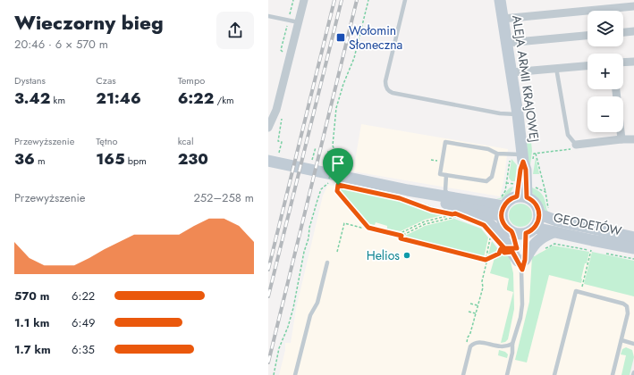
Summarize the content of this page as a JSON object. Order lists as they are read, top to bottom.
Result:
{
  "streets": {
    "main road": ["ALEJA ARMII KRAJOWEJ", "GEODETÓW"]
  },
  "crossings": [
    ["ALEJA ARMII KRAJOWEJ", "GEODETÓW"]
  ],
  "places": {
    "transit": ["Wołomin Słoneczna"],
    "other": ["Helios"]
  },
  "page": {
    "heading": ["Wieczorny bieg", "20:46 · 6 × 570 m"],
    "map_buttons": ["+", "−"],
    "stats": [
      ["Dystans", "3.42 km"],
      ["Czas", "21:46"],
      ["Tempo", "6:22 /km"],
      ["Przewyższenie", "36 m"],
      ["Tętno", "165 bpm"],
      ["kcal", "230"]
    ],
    "chart": ["Przewyższenie", "252–258 m"],
    "list": [
      {
        "name": "570 m",
        "note": "6:22"
      },
      {
        "name": "1.1 km",
        "note": "6:49"
      },
      {
        "name": "1.7 km",
        "note": "6:35"
      }
    ]
  }
}
